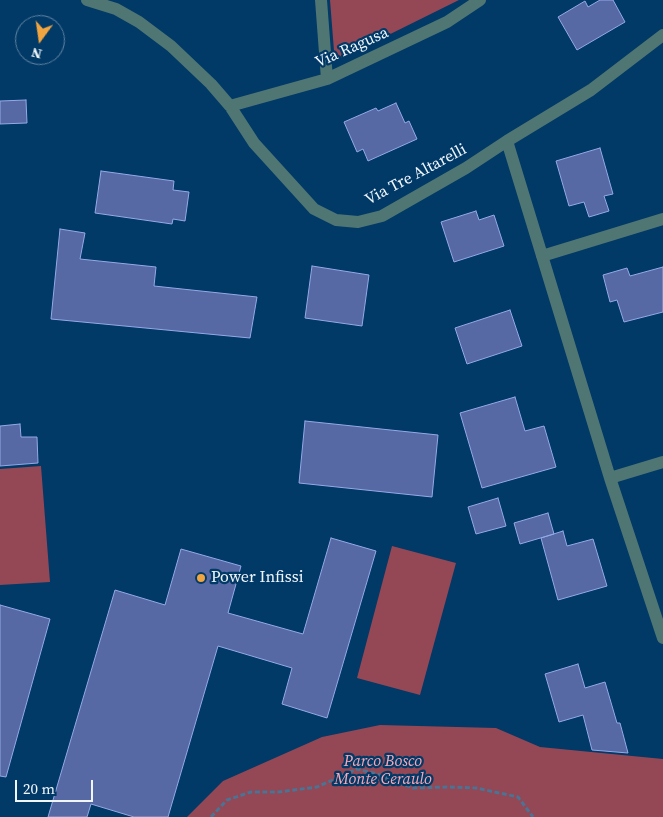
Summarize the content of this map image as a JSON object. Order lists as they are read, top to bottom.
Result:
{
  "streets": {
    "street": ["Via Ragusa", "Via Tre Altarelli"]
  },
  "crossings": [
    ["Via Ragusa", "Via Tre Altarelli"]
  ],
  "parks": ["Parco Bosco Monte Ceraulo"],
  "places": ["Power Infissi"],
  "scale_bar": "20 m",
  "north": "bottom"
}
